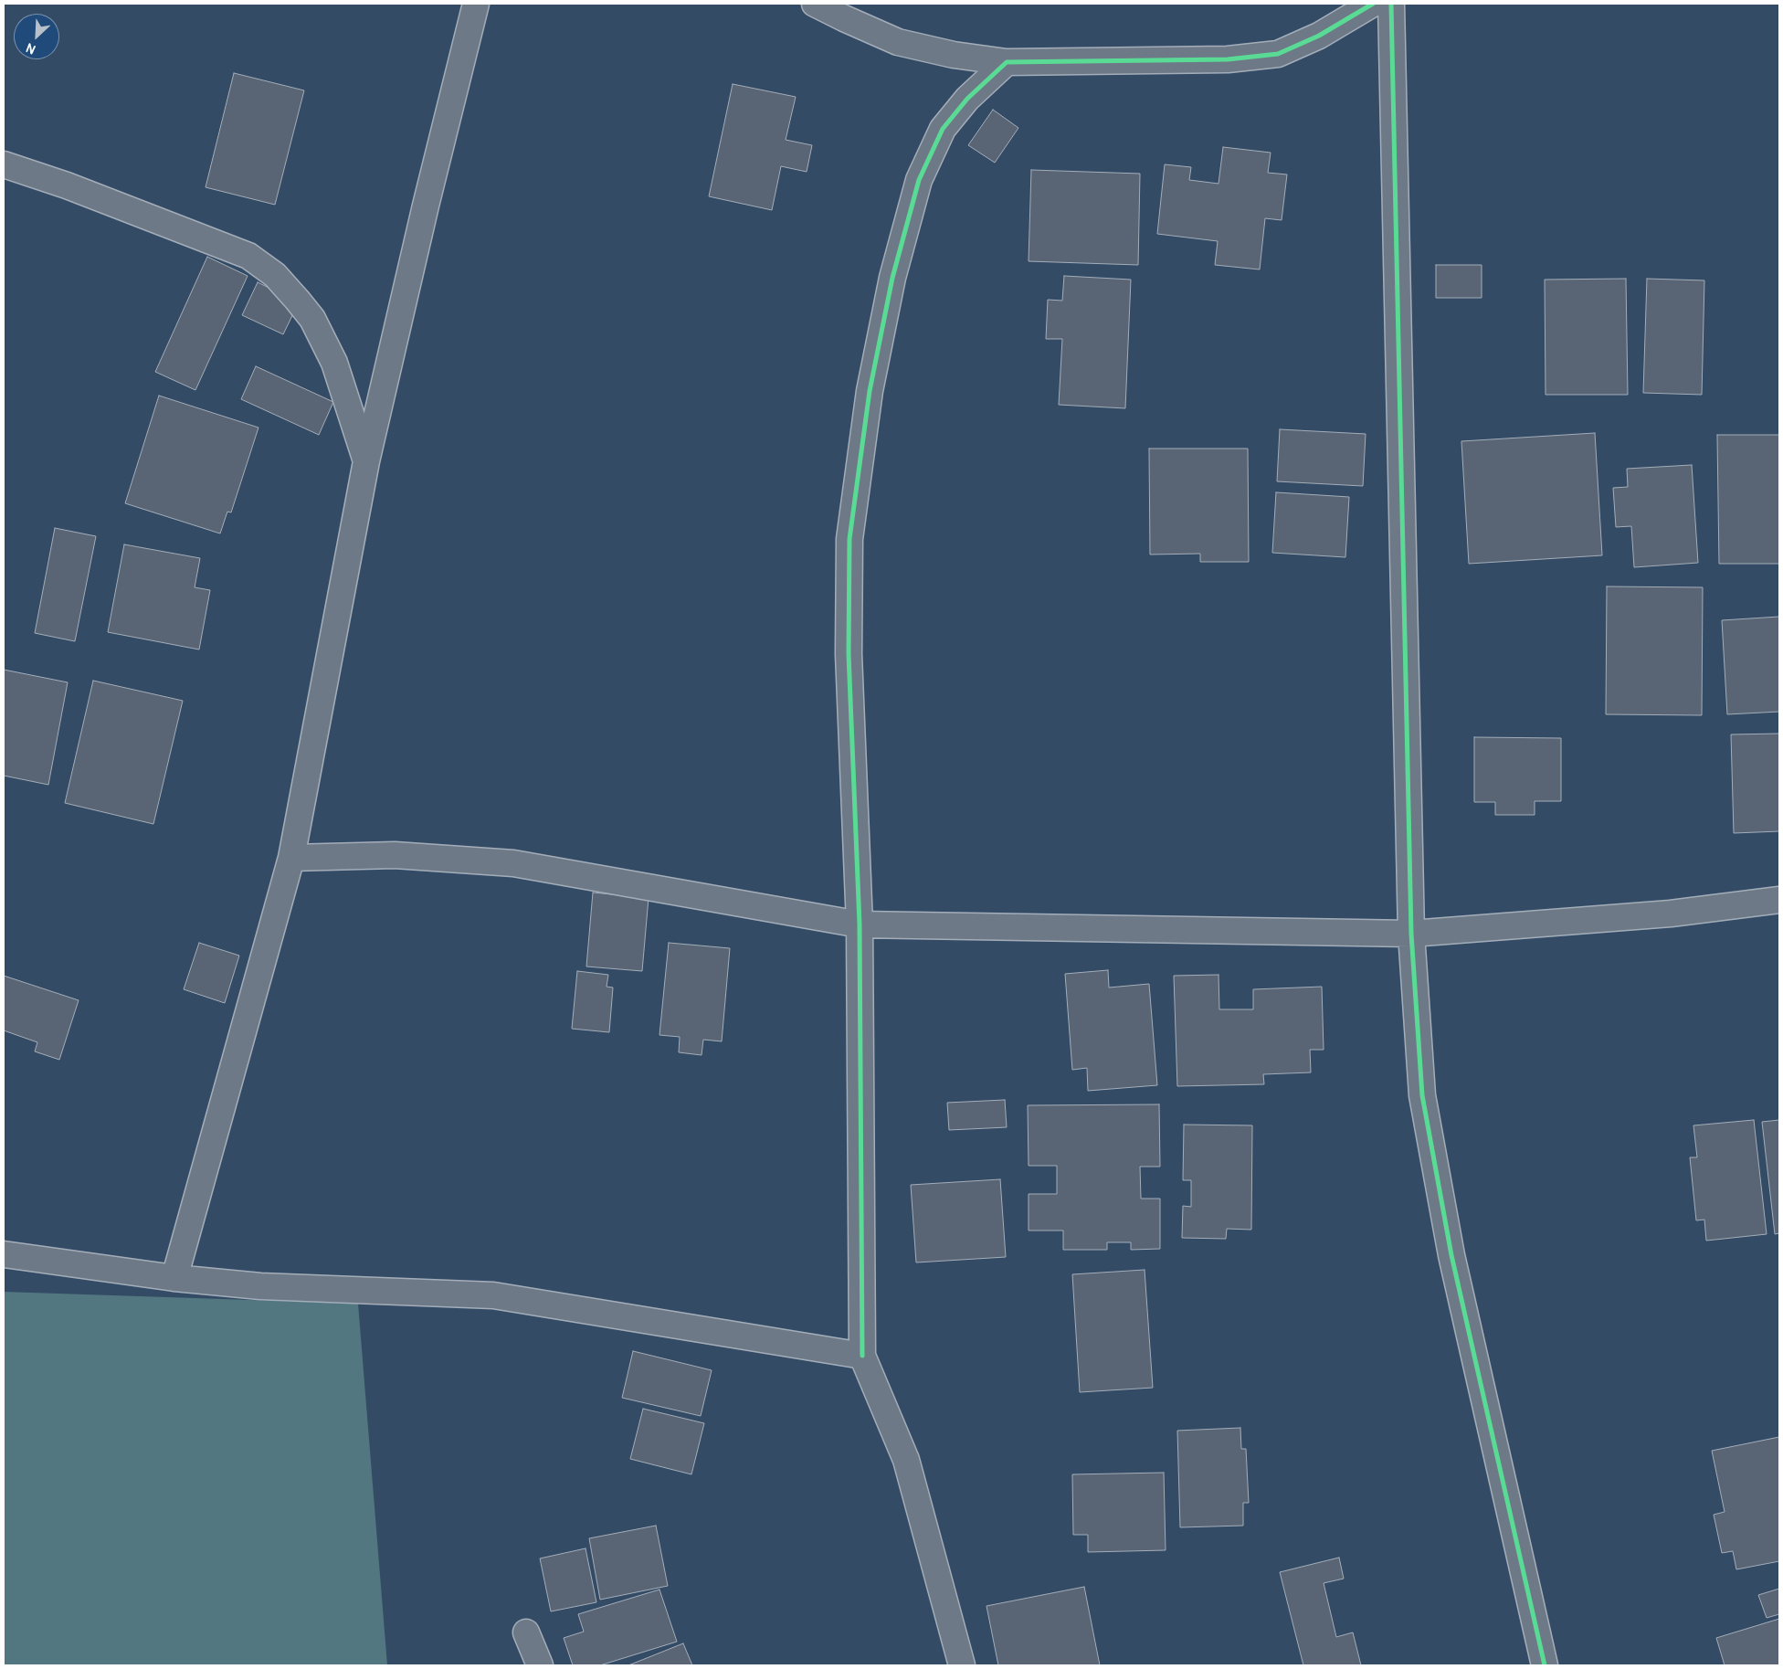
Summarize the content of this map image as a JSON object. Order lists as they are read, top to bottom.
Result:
{
  "north": "bottom left"
}
